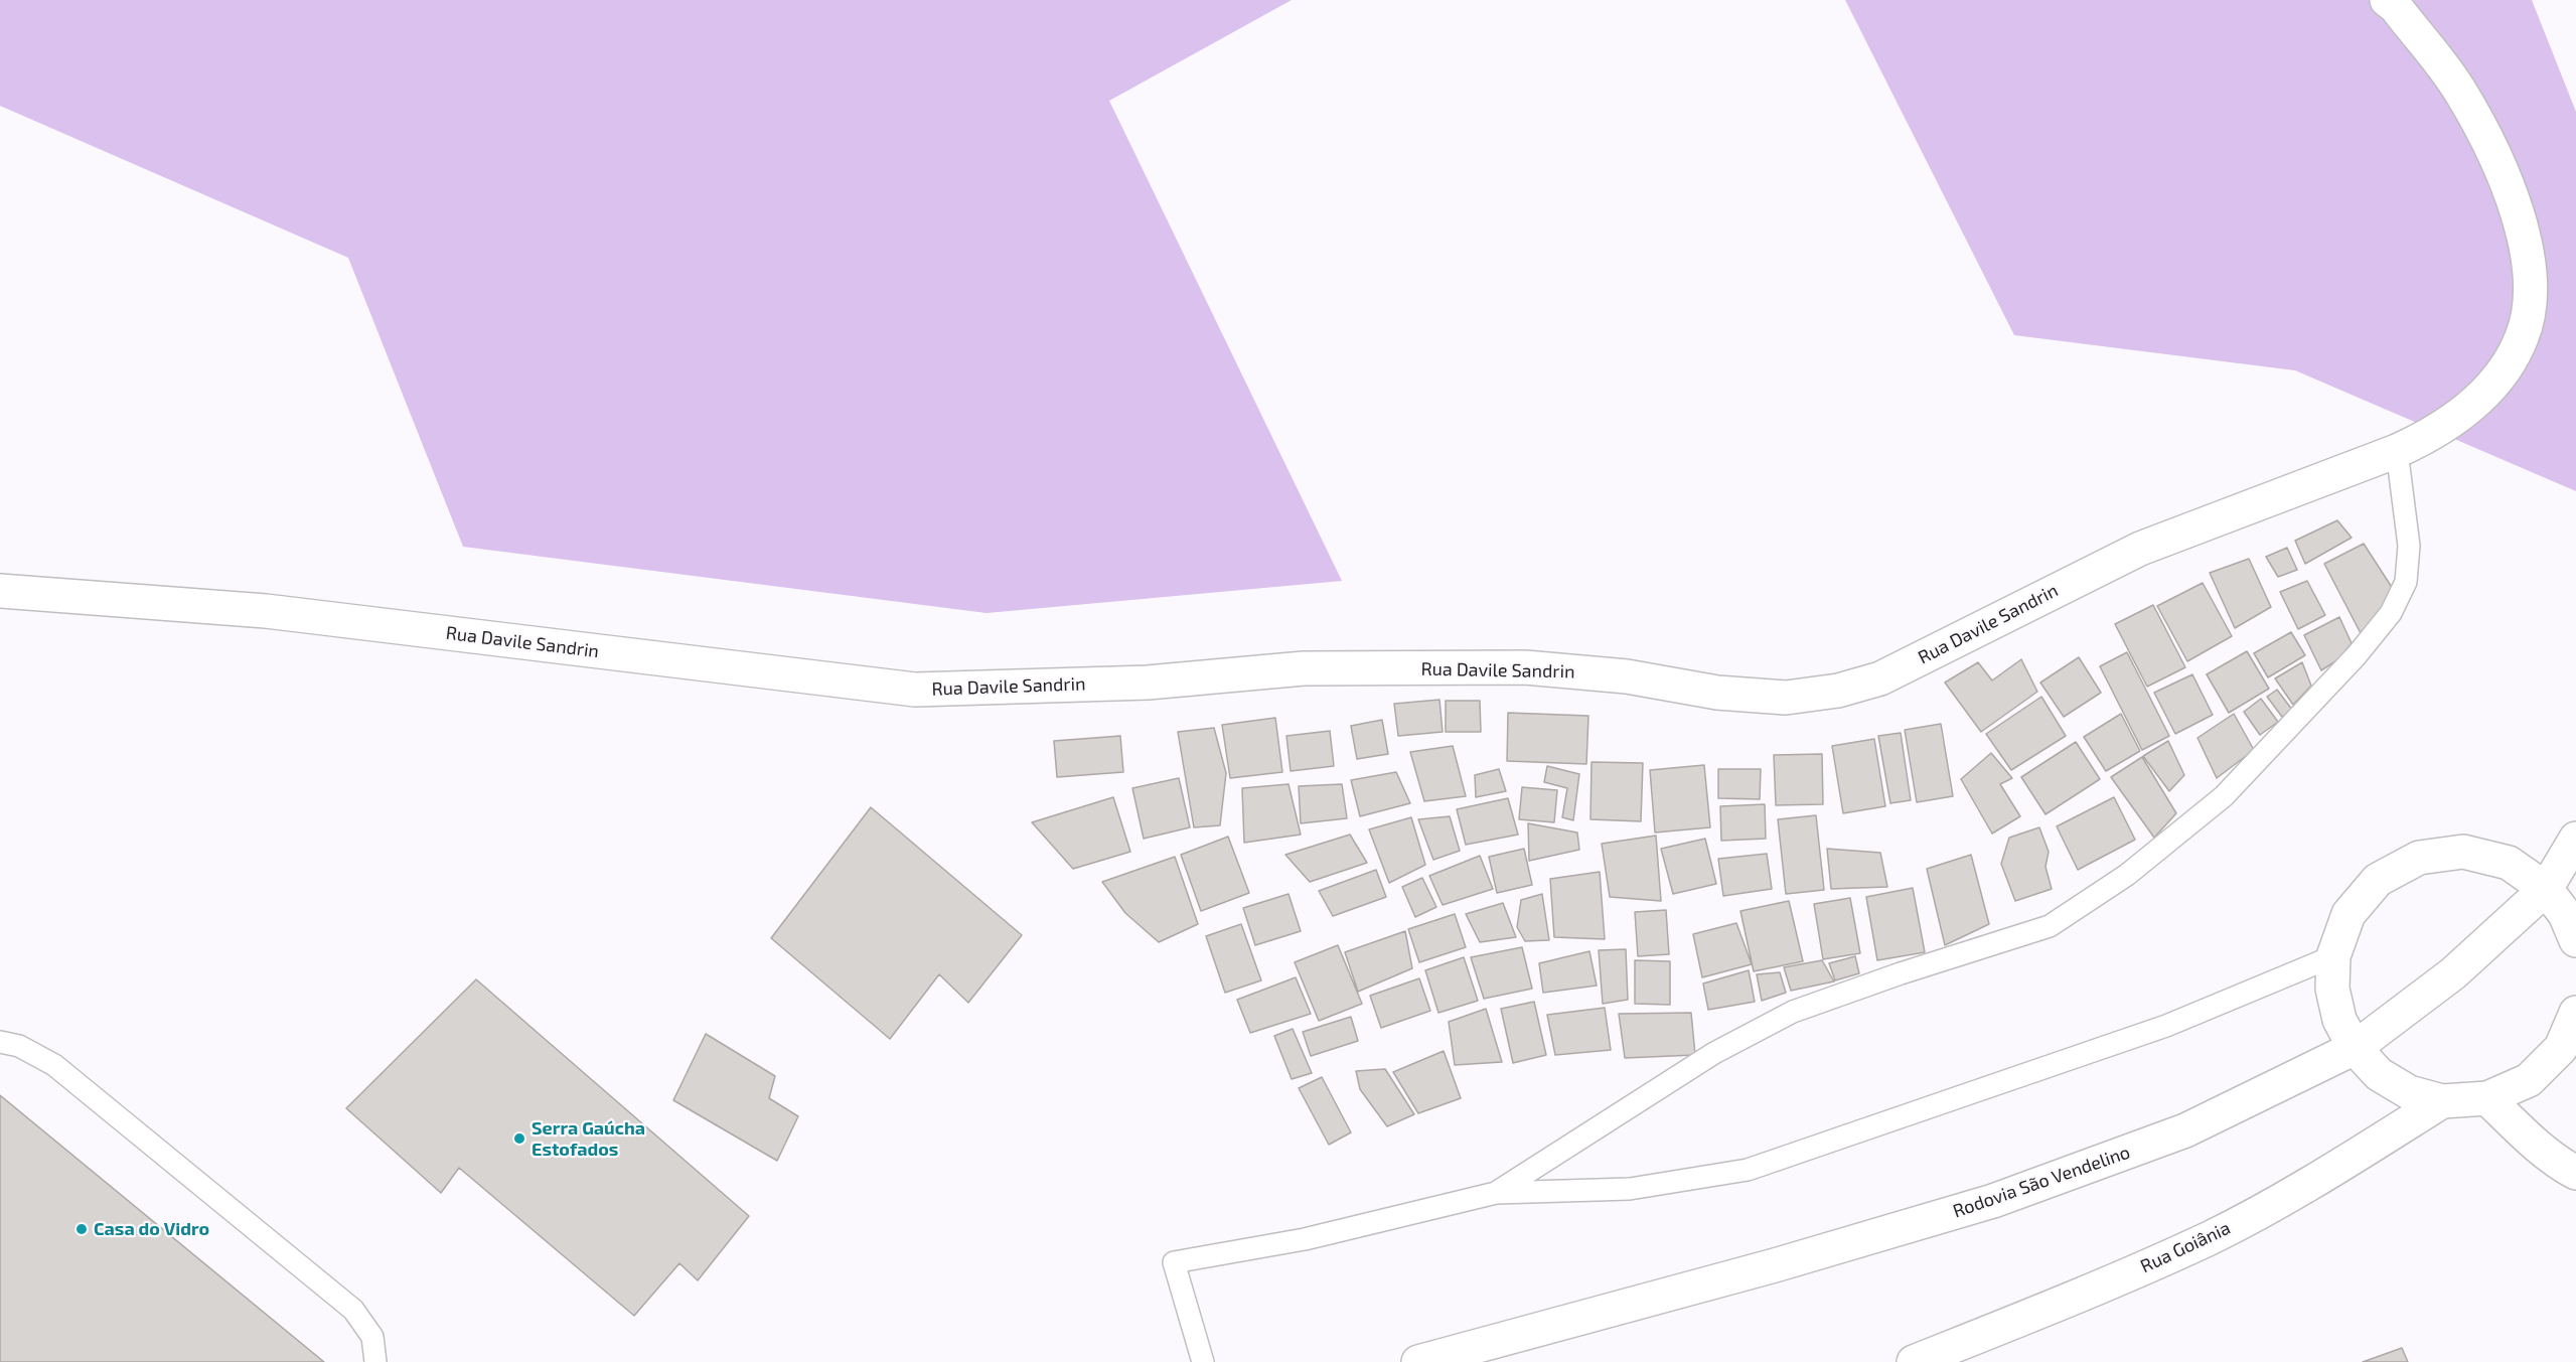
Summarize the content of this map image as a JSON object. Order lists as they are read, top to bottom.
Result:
{
  "streets": {
    "main road": ["Rua Davile Sandrin", "Rodovia São Vendelino", "Rua Goiânia"]
  },
  "places": ["Serra Gaúcha Estofados", "Casa do Vidro"]
}
